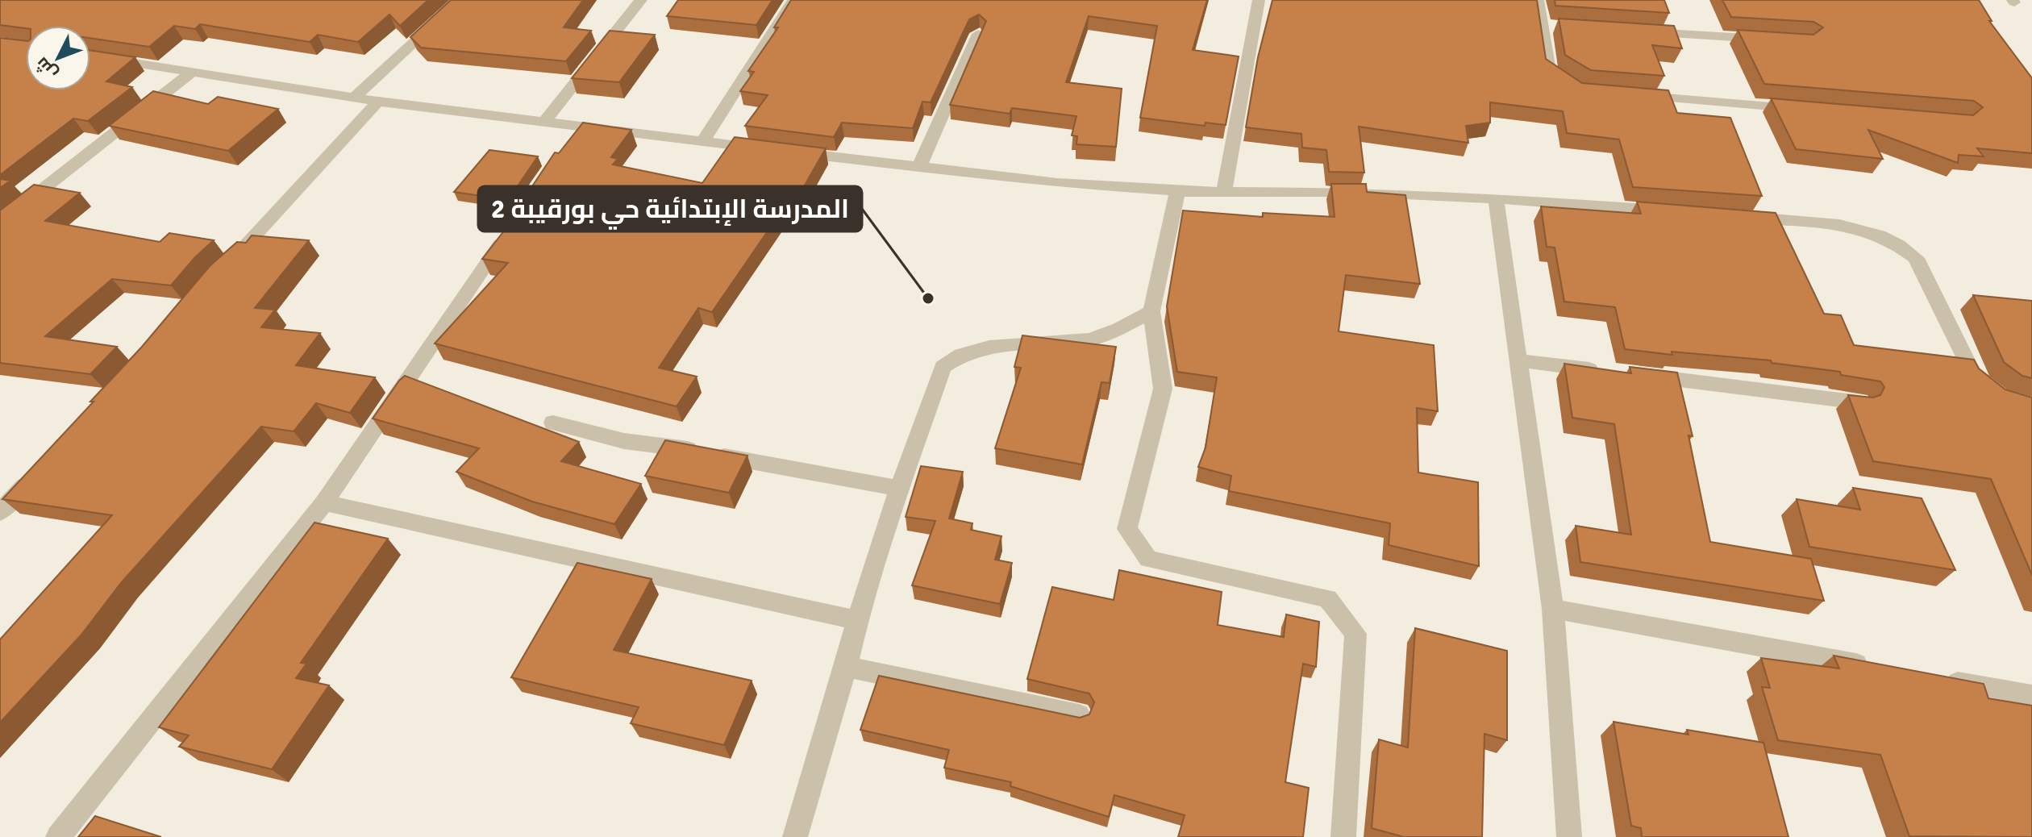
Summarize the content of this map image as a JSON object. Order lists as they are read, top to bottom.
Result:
{
  "places": ["المدرسة الإبتدائية حي بورقيبة 2"],
  "north": "bottom left"
}
